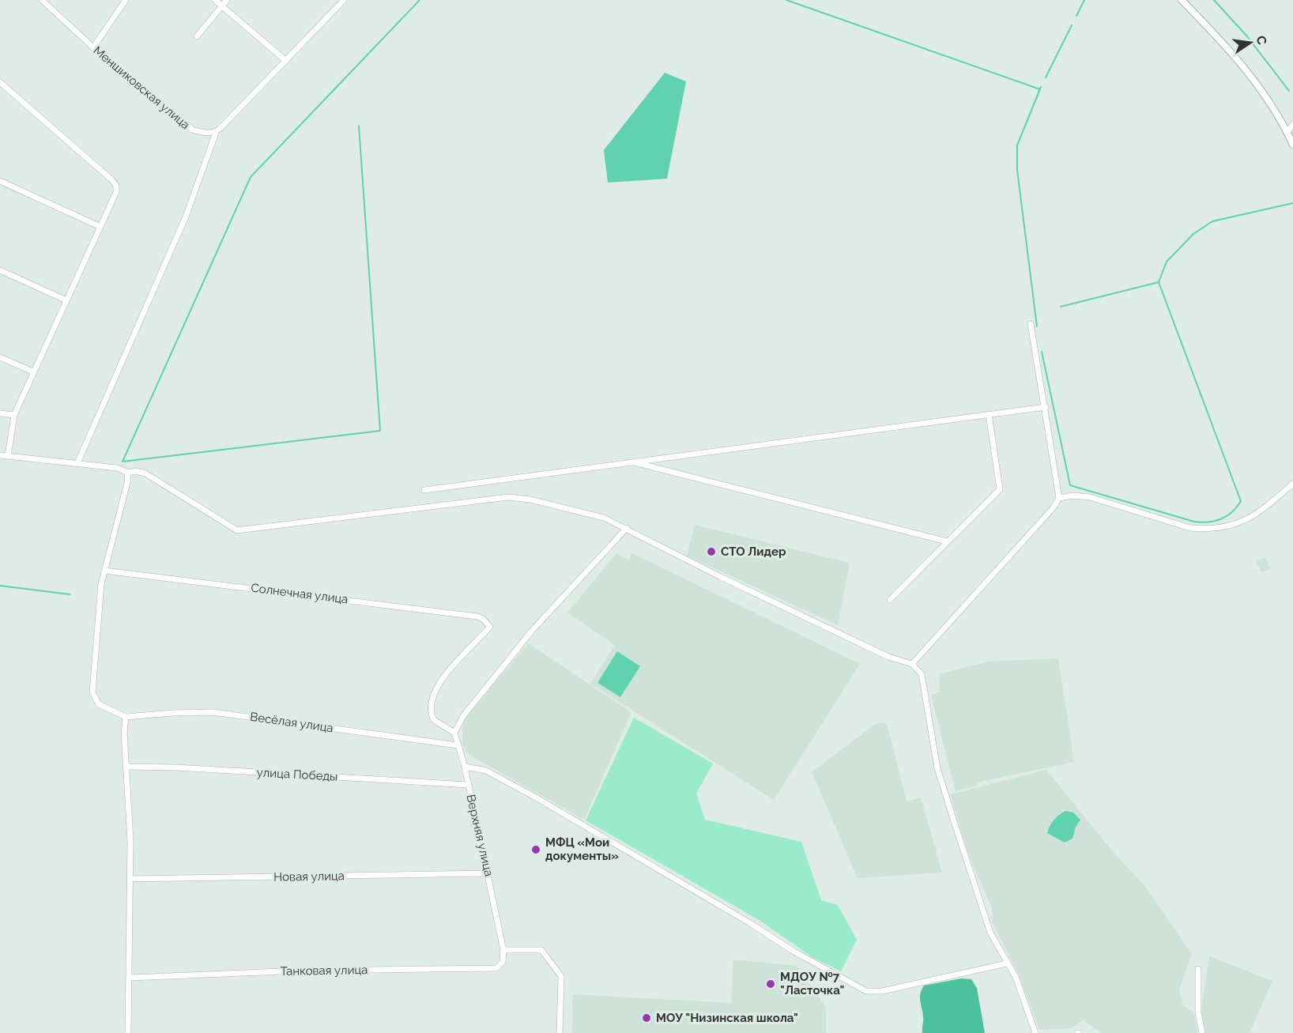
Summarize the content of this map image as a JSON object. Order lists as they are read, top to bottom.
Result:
{
  "streets": {
    "street": [
      "Меншиковская улица",
      "Солнечная улица",
      "Весёлая улица",
      "улица Победы",
      "Верхняя улица",
      "Новая улица",
      "Танковая улица"
    ]
  },
  "crossings": [
    ["Солнечная улица", "Верхняя улица"],
    ["Весёлая улица", "Верхняя улица"],
    ["улица Победы", "Верхняя улица"],
    ["Верхняя улица", "Новая улица"],
    ["Верхняя улица", "Танковая улица"]
  ],
  "places": [
    "СТО Лидер",
    "МФЦ «Мои документы»",
    "МДОУ №7 \"Ласточка\"",
    "МОУ \"Низинская школа\""
  ],
  "north": "right"
}
